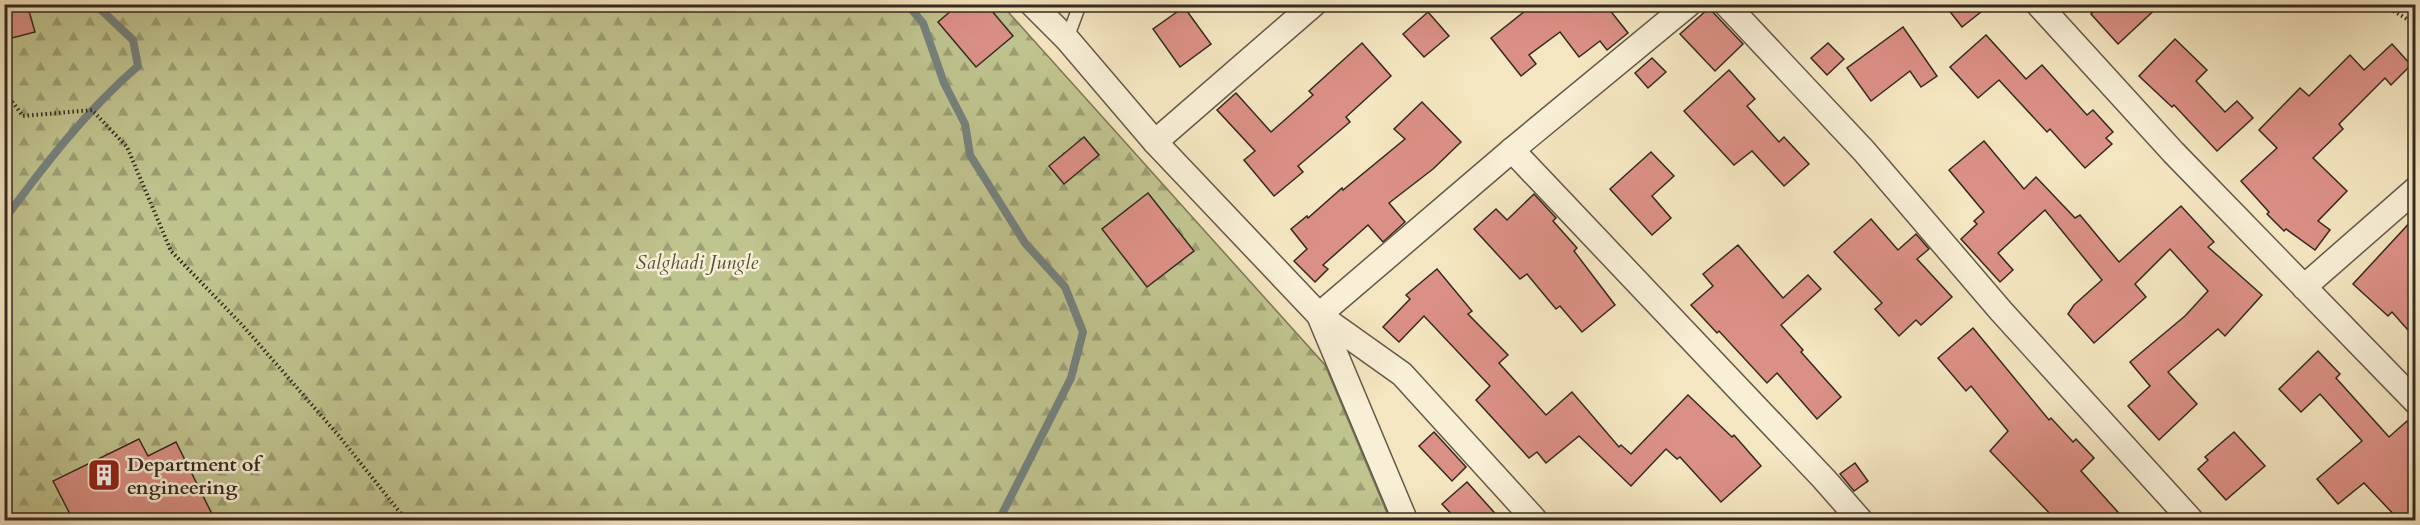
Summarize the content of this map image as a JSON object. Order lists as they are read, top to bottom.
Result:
{
  "parks": ["Salghadi Jungle"],
  "places": {
    "building": ["Department of engineering"]
  }
}
